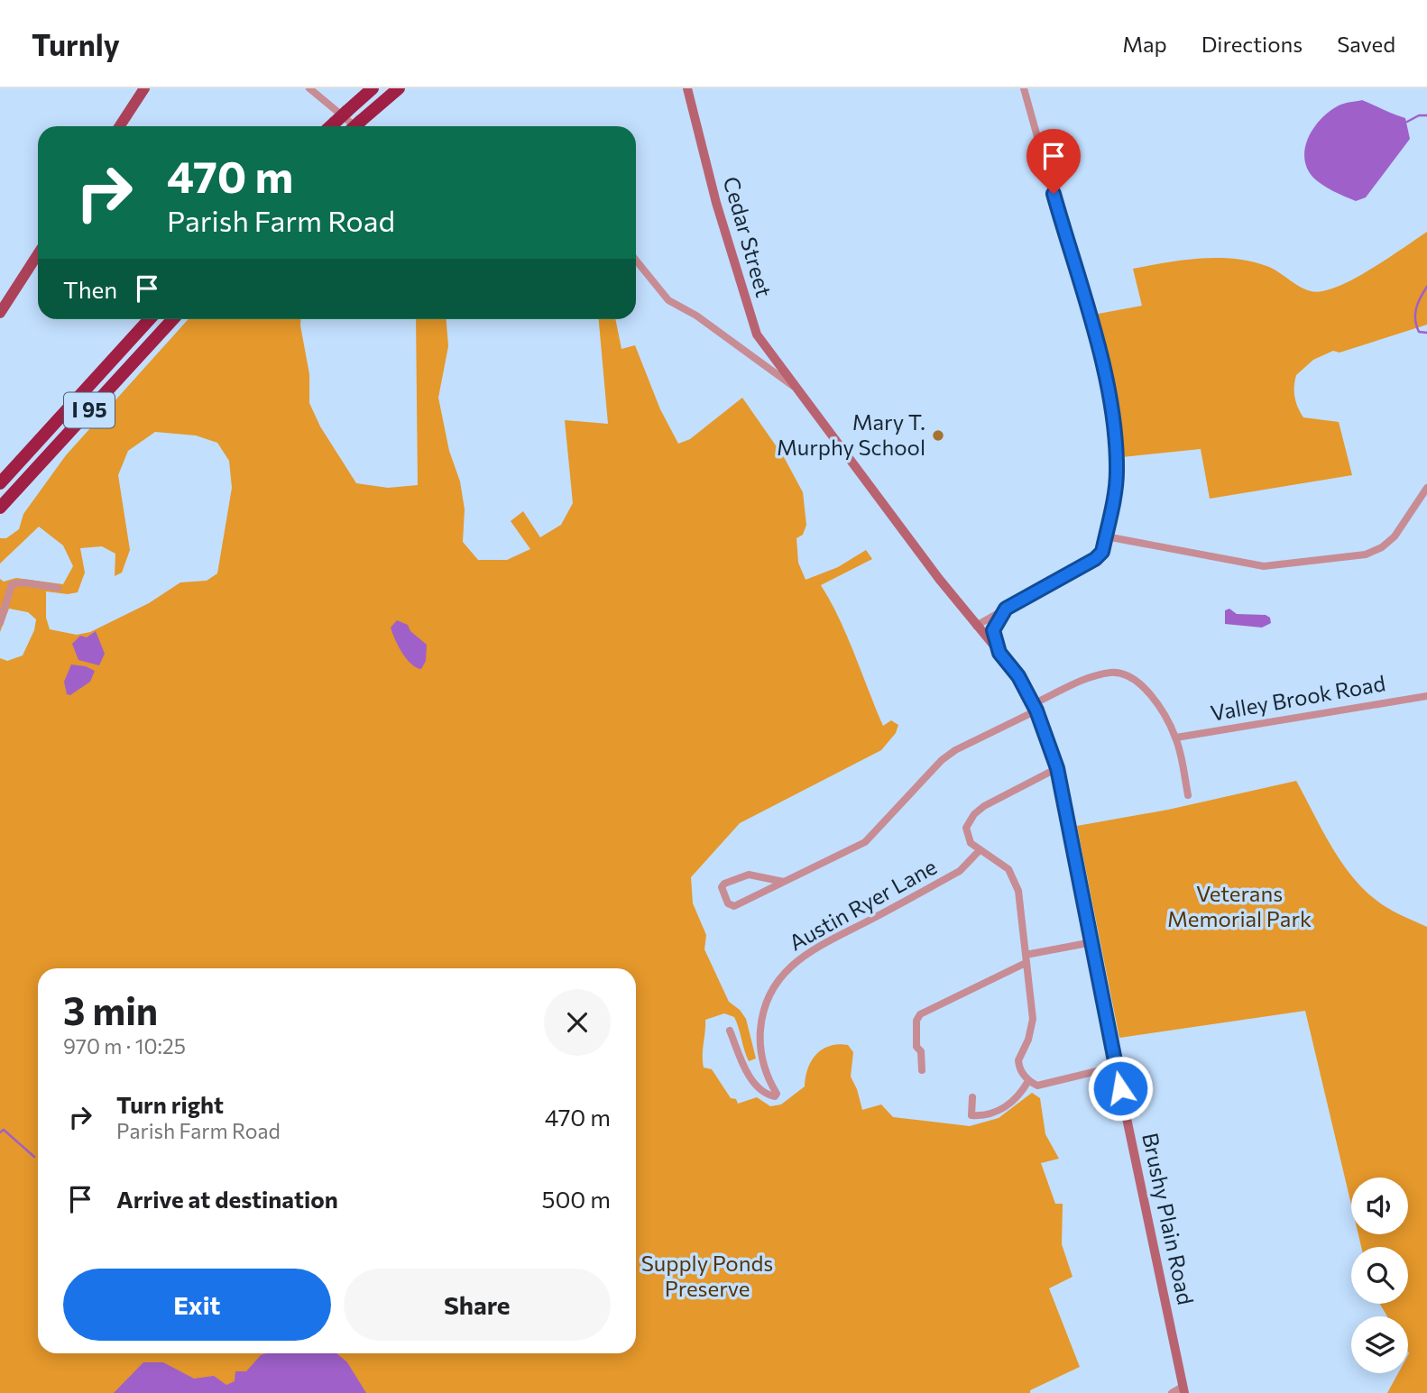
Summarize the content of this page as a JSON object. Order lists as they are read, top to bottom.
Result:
{
  "streets": {
    "highway": ["I 95"],
    "main road": ["Cedar Street", "Brushy Plain Road"],
    "street": ["Valley Brook Road", "Austin Ryer Lane"]
  },
  "crossings": [
    ["Cedar Street", "Brushy Plain Road"]
  ],
  "parks": ["Veterans Memorial Park", "Supply Ponds Preserve"],
  "places": ["Mary T. Murphy School"],
  "page": {
    "header": "Turnly",
    "nav": ["Map", "Directions", "Saved"],
    "turn": ["470 m", "Parish Farm Road"],
    "then": "Then",
    "heading": ["3 min", "970 m · 10:25"],
    "list": [
      {
        "name": "Turn right",
        "note": "Parish Farm Road",
        "value": "470 m"
      },
      {
        "name": "Arrive at destination",
        "value": "500 m"
      }
    ],
    "buttons": ["Exit", "Share"]
  }
}
